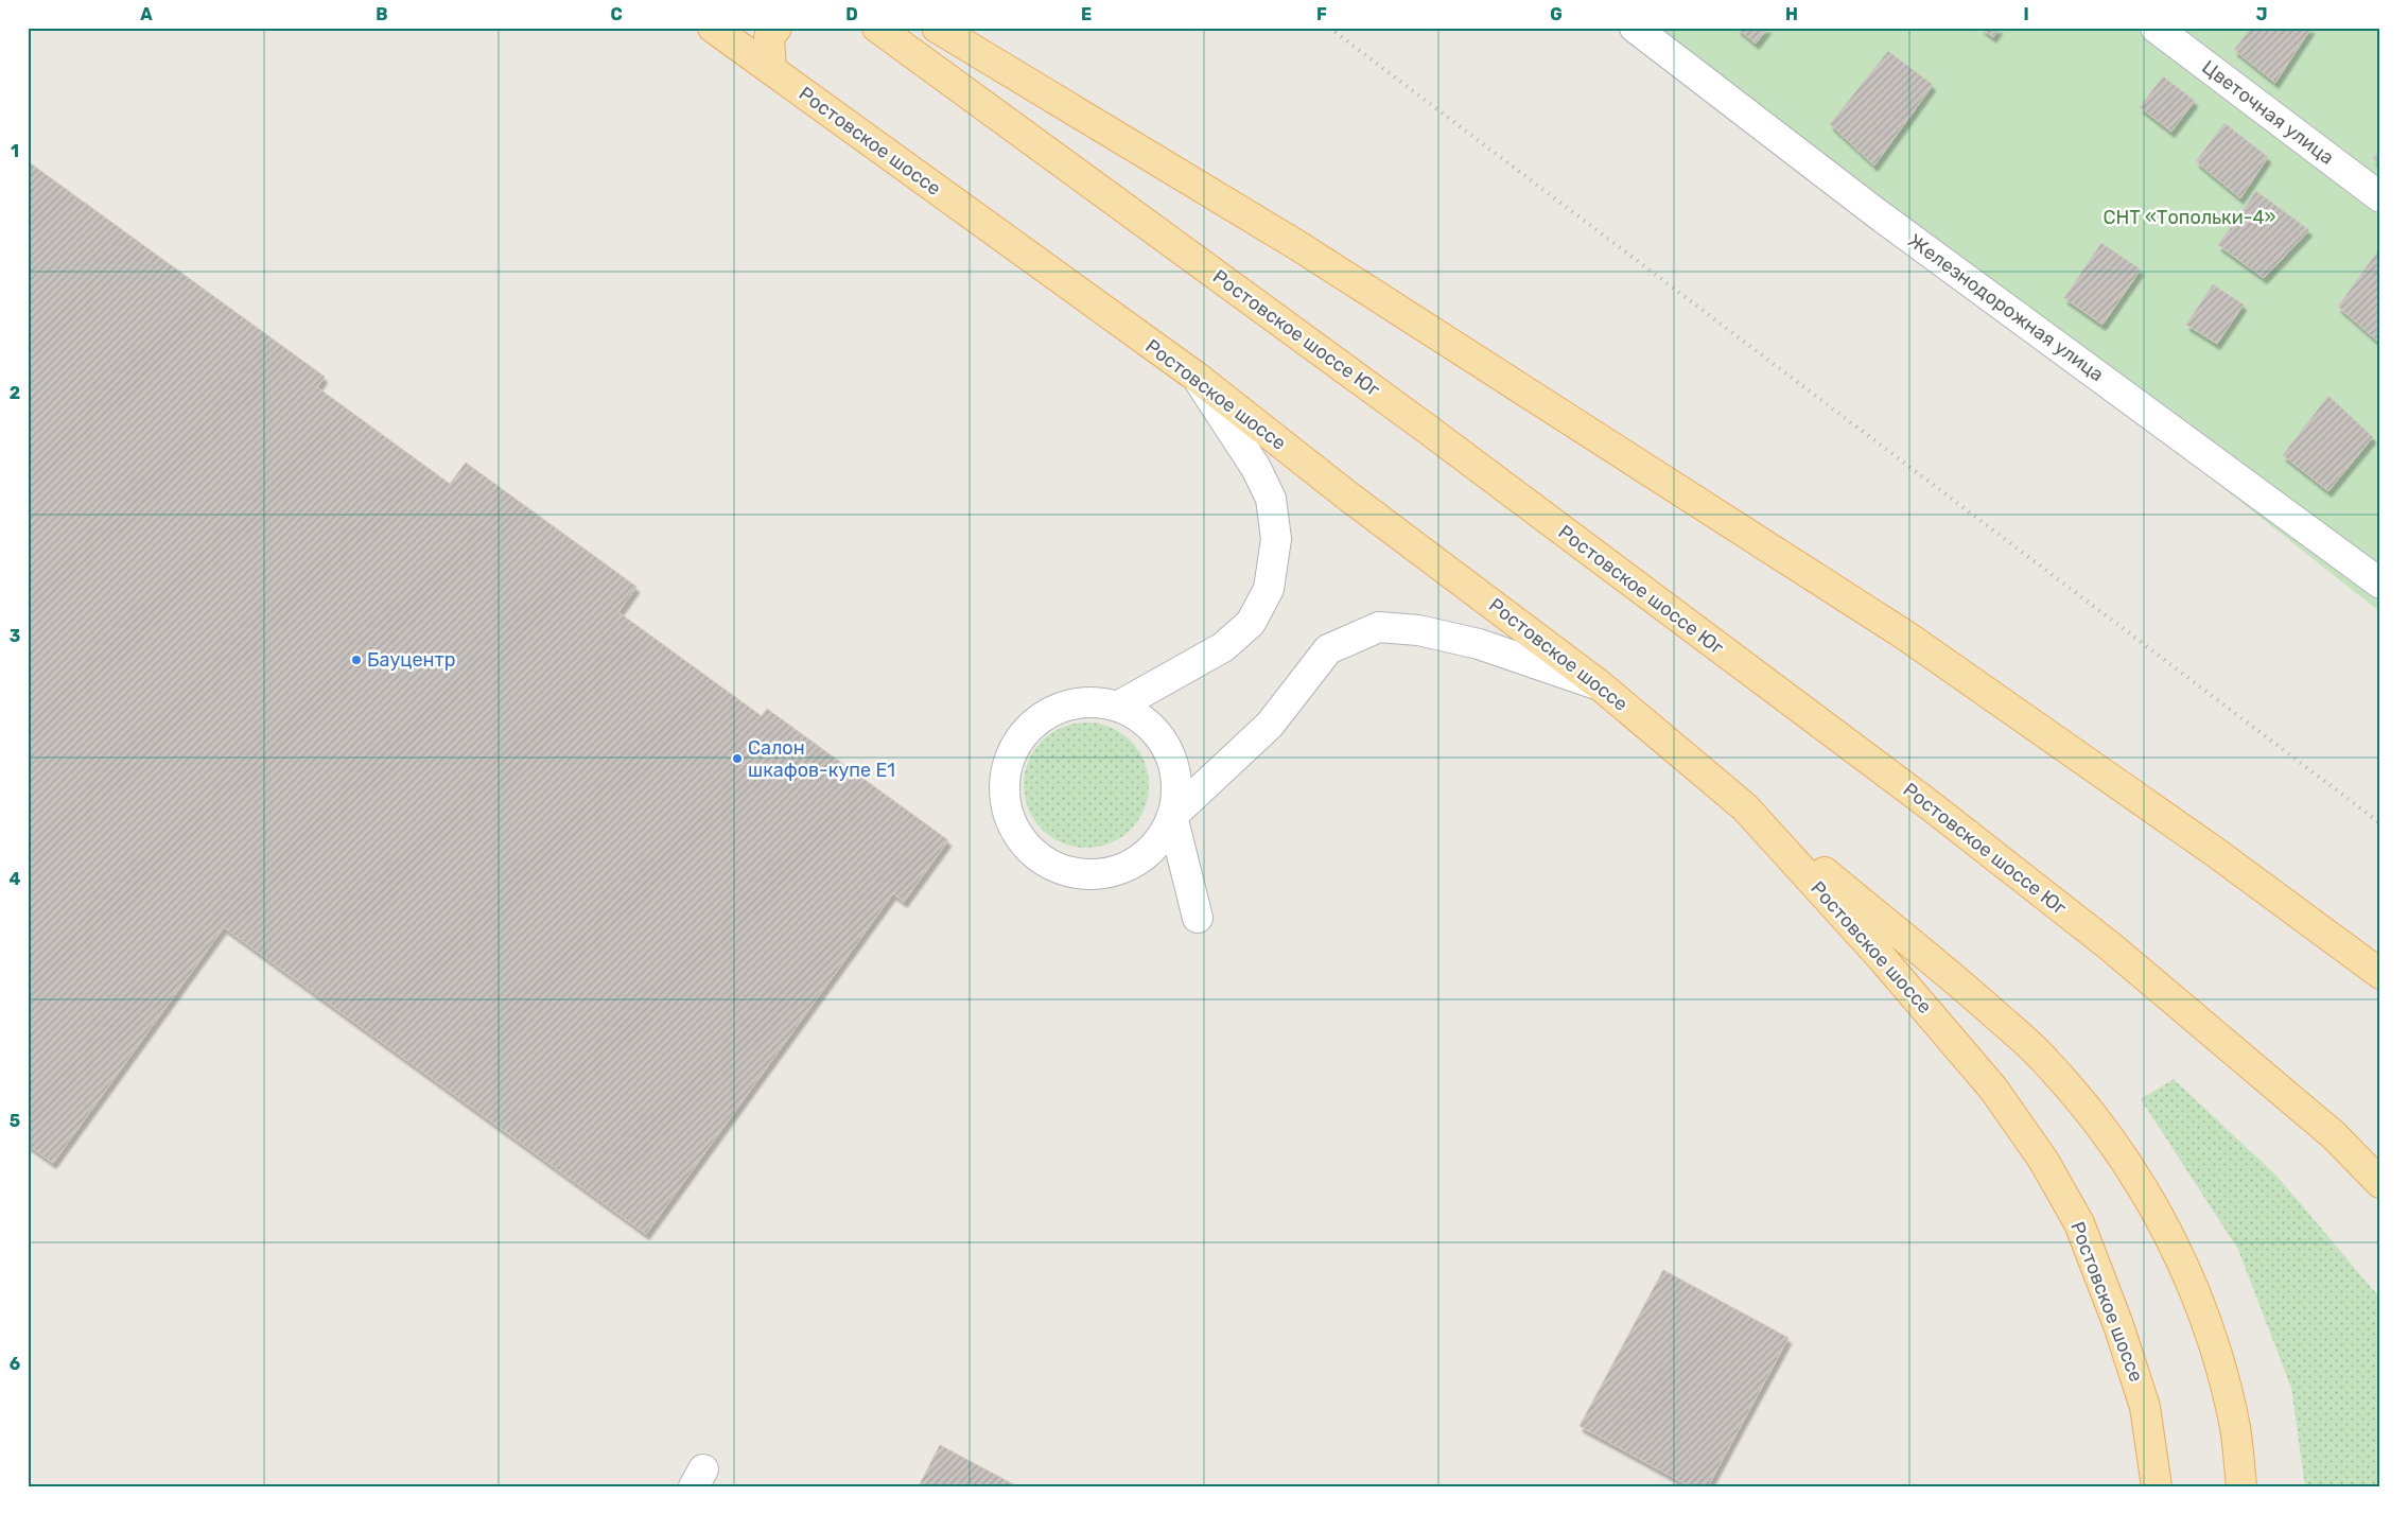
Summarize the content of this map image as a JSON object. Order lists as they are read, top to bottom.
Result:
{
  "streets": {
    "main road": ["Ростовское шоссе", "Ростовское шоссе Юг"],
    "street": ["Цветочная улица", "Железнодорожная улица"]
  },
  "parks": ["СНТ «Топольки-4»"],
  "places": ["Бауцентр", "Салон шкафов-купе Е1"],
  "grid": {
    "columns": [
      "A",
      "B",
      "C",
      "D",
      "E",
      "F",
      "G",
      "H",
      "I",
      "J"
    ],
    "rows": [
      "1",
      "2",
      "3",
      "4",
      "5",
      "6"
    ]
  }
}
